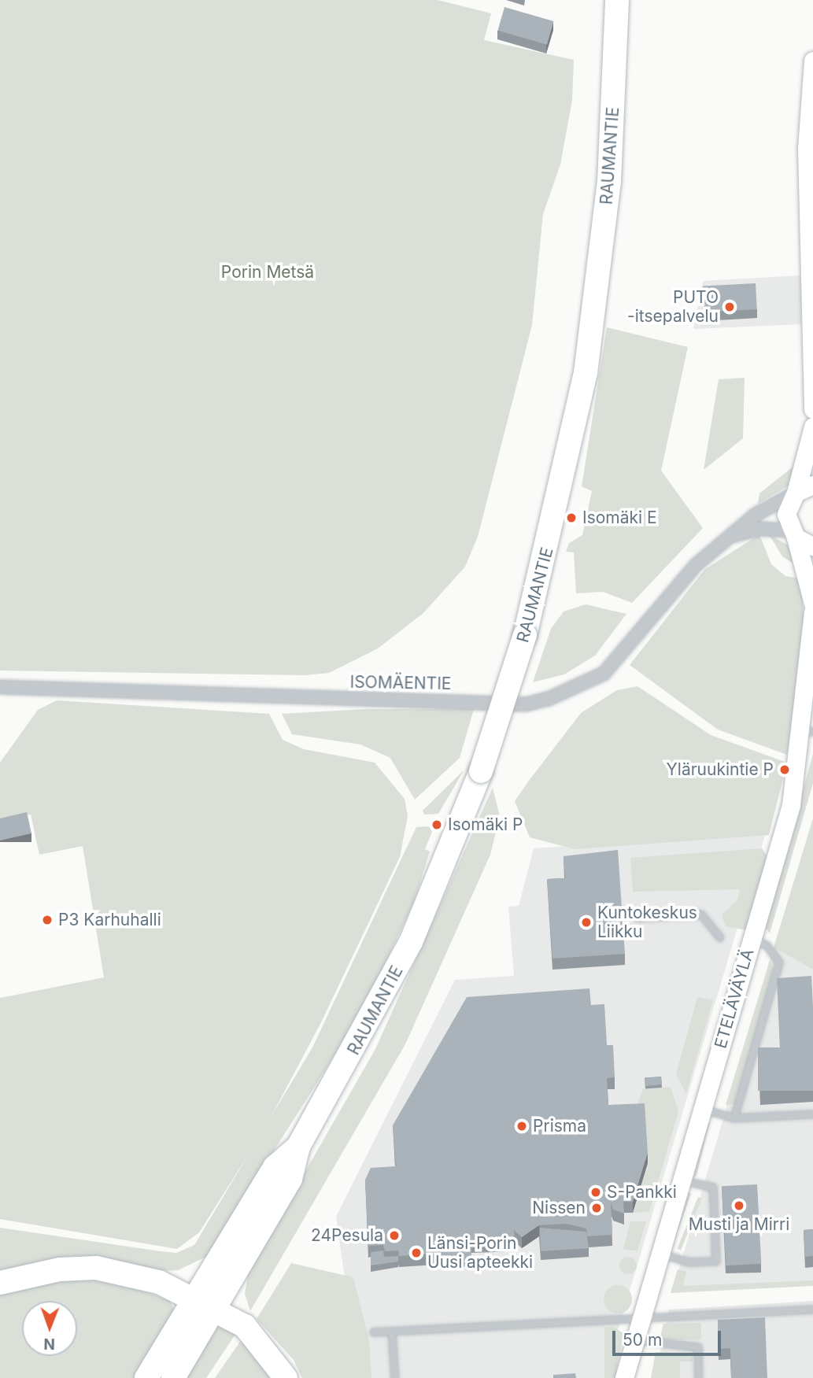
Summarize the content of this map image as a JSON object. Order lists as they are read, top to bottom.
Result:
{
  "streets": {
    "highway": ["RAUMANTIE"],
    "main road": ["ETELÄVÄYLÄ"],
    "street": ["ISOMÄENTIE"]
  },
  "parks": ["Porin Metsä"],
  "places": [
    "PUTO -itsepalvelu",
    "Isomäki E",
    "Yläruukintie P",
    "Isomäki P",
    "P3 Karhuhalli",
    "Kuntokeskus Liikku",
    "Prisma",
    "S-Pankki",
    "Musti ja Mirri",
    "Nissen",
    "24Pesula",
    "Länsi-Porin Uusi apteekki"
  ],
  "scale_bar": "50 m",
  "north": "bottom"
}
